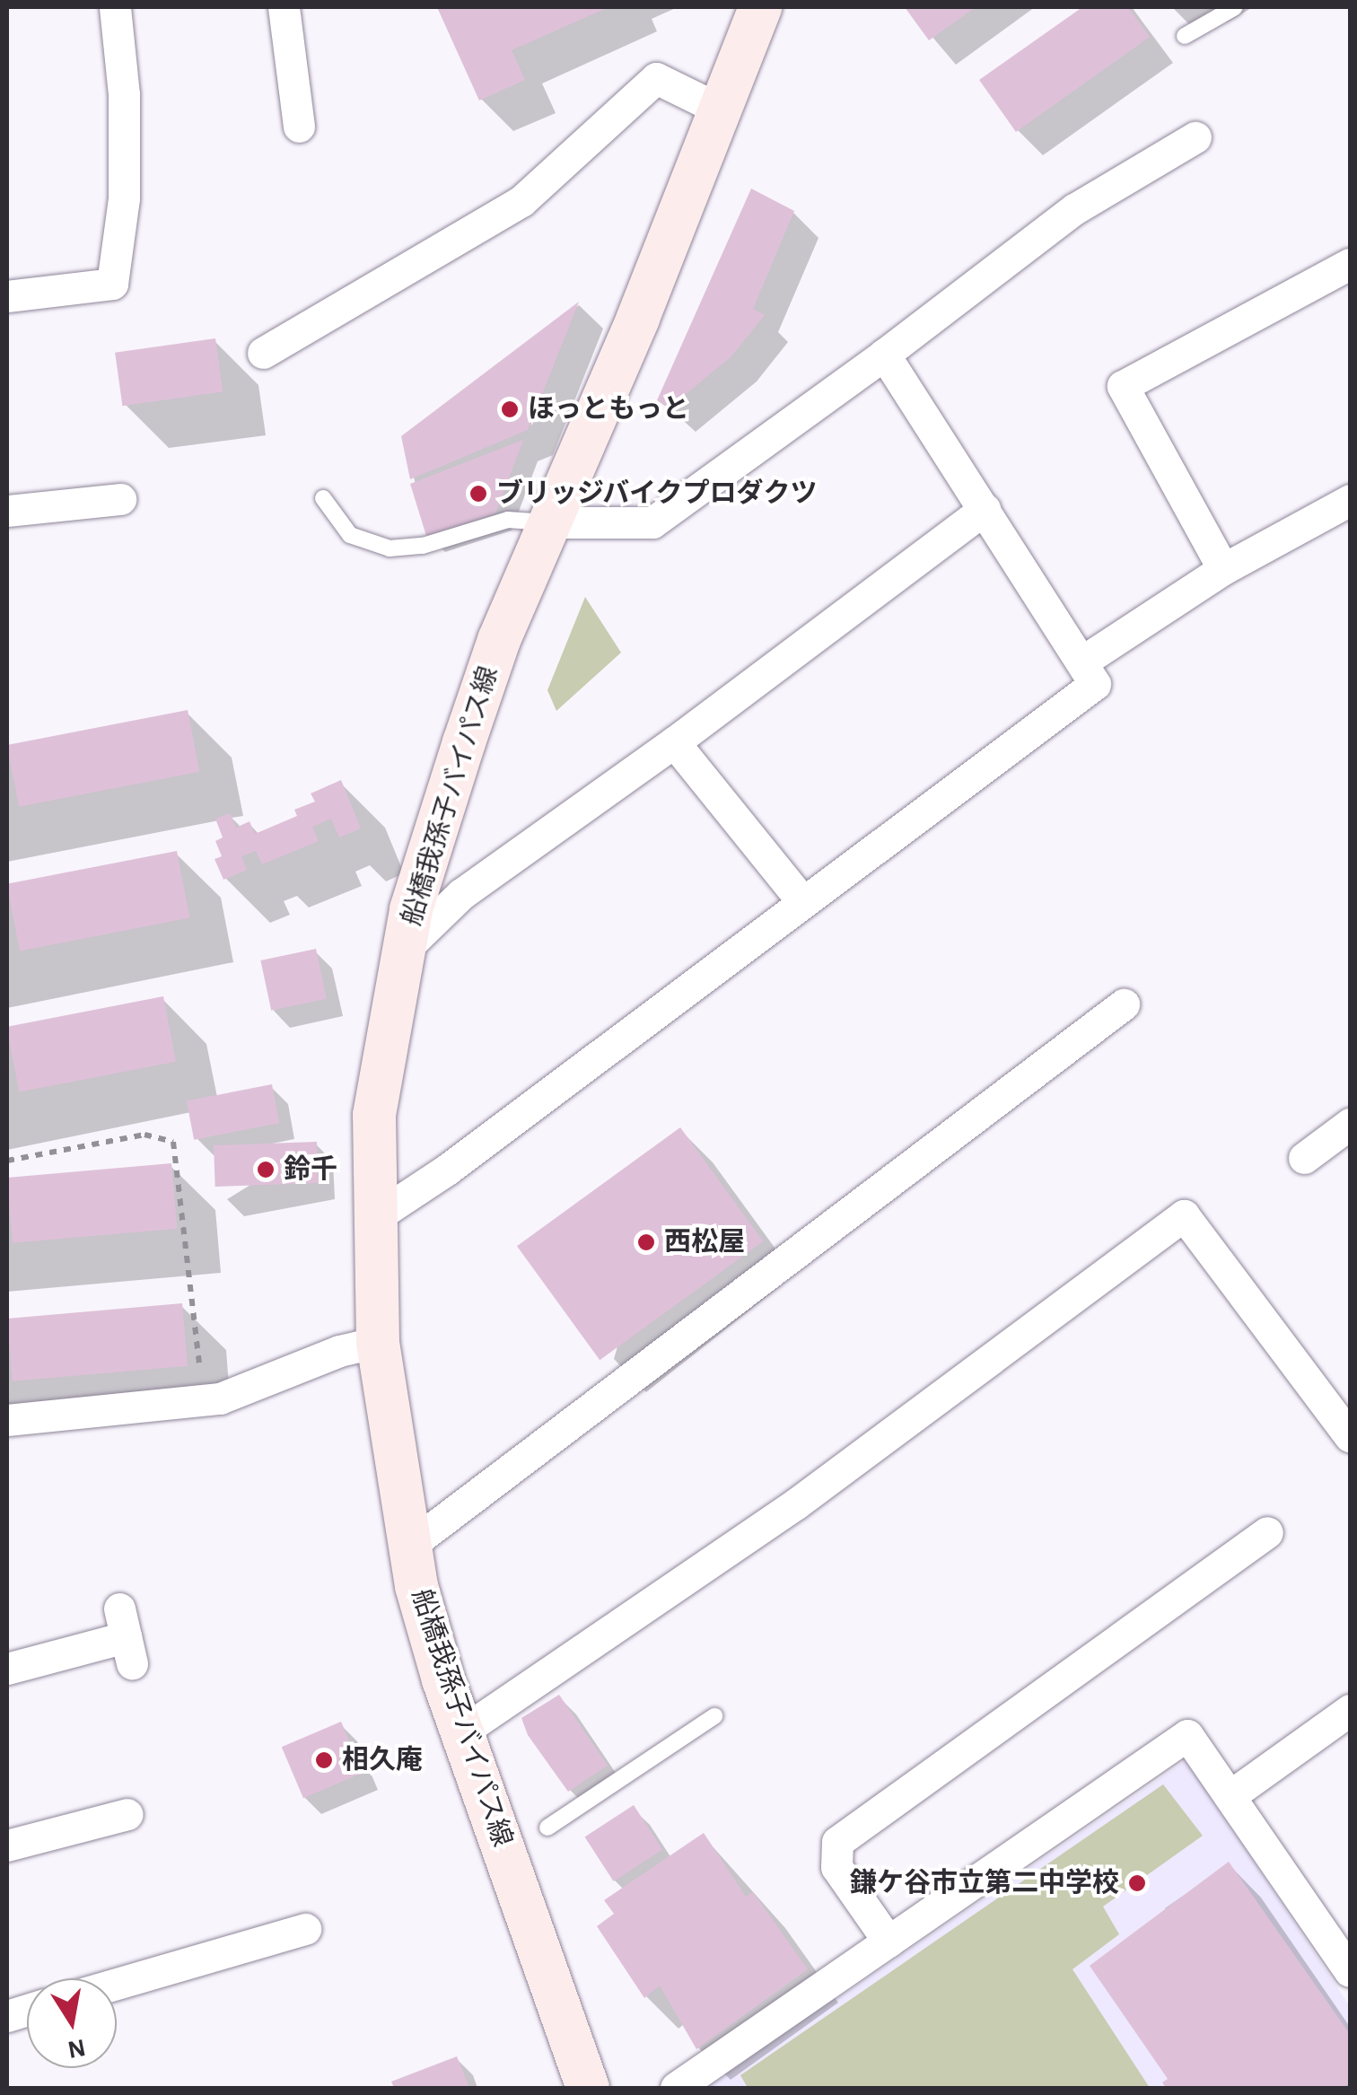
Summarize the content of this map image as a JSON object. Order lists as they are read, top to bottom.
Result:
{
  "streets": {
    "street": ["船橋我孫子バイパス線"]
  },
  "places": [
    "ほっともっと",
    "ブリッジバイクプロダクツ",
    "鈴千",
    "西松屋",
    "相久庵",
    "鎌ケ谷市立第二中学校"
  ],
  "north": "bottom"
}
